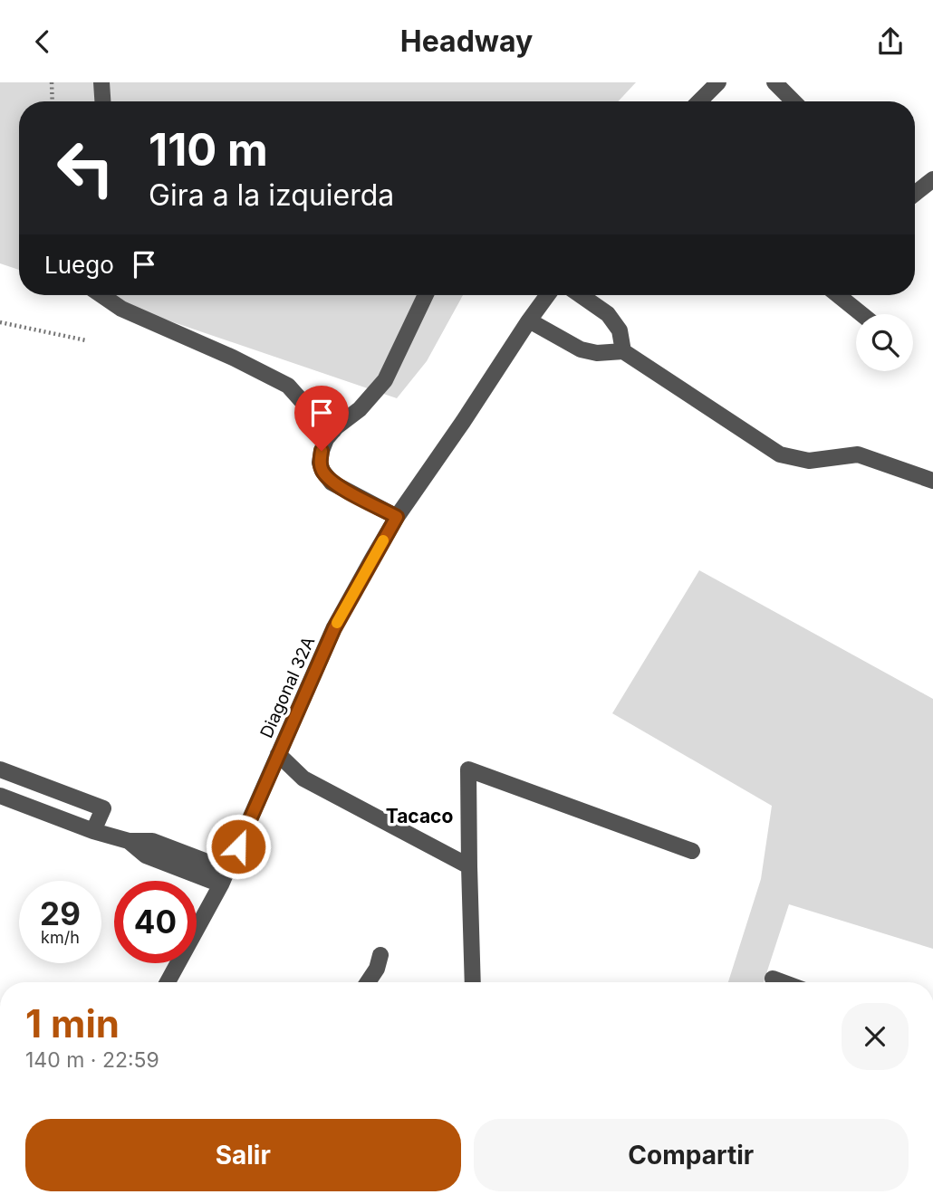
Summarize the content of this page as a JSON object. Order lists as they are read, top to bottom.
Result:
{
  "streets": {
    "street": ["Diagonal 32A"]
  },
  "districts": ["Tacaco"],
  "page": {
    "header": "Headway",
    "turn": ["110 m", "Gira a la izquierda"],
    "then": "Luego",
    "speed": "29 km/h",
    "limit": "40",
    "heading": ["1 min", "140 m · 22:59"],
    "buttons": ["Salir", "Compartir"]
  }
}
